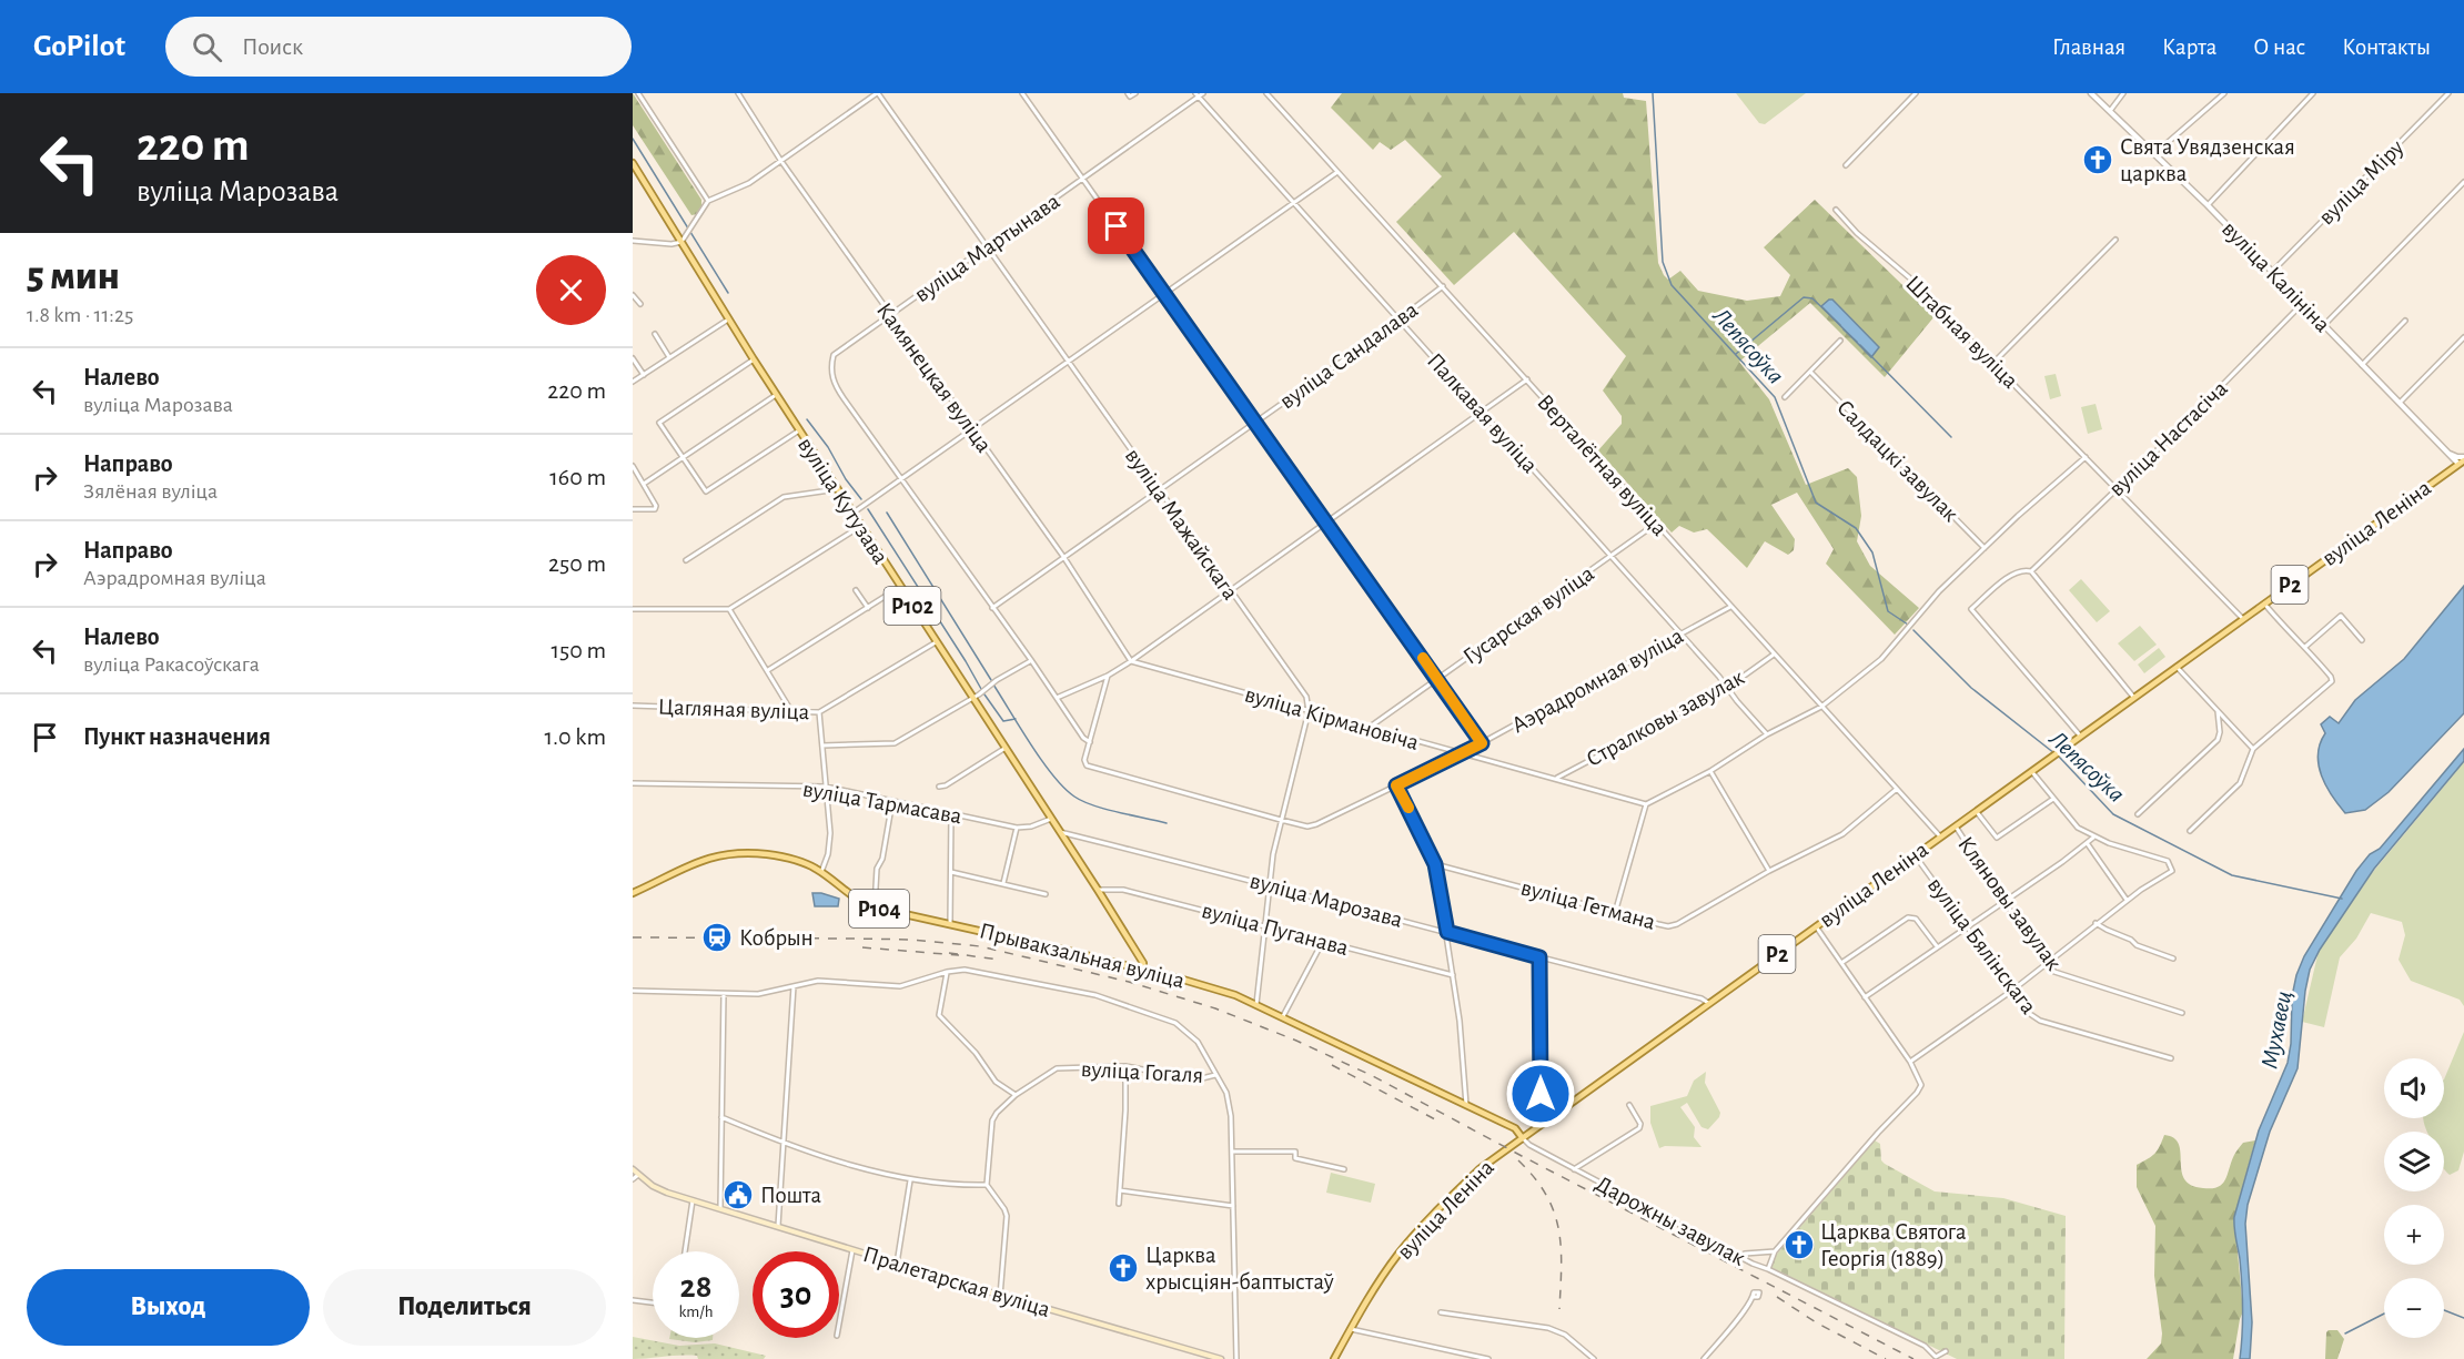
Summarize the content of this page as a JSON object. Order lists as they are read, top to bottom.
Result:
{
  "streets": {
    "main road": [
      "вуліца Кутузава",
      "вуліца Леніна",
      "Р2",
      "Р102",
      "Р104",
      "Прывакзальная вуліца",
      "Пралетарская вуліца"
    ],
    "street": [
      "вуліца Міру",
      "вуліца Мартынава",
      "вуліца Калініна",
      "Штабная вуліца",
      "вуліца Сандалава",
      "Камянецкая вуліца",
      "Палкавая вуліца",
      "вуліца Настасіча",
      "Салдацкі завулак",
      "Верталётная вуліца",
      "вуліца Мажайскага",
      "Гусарская вуліца",
      "Аэрадромная вуліца",
      "Цагляная вуліца",
      "вуліца Кірмановіча",
      "Стралковы завулак",
      "вуліца Тармасава",
      "вуліца Марозава",
      "Кляновы завулак",
      "вуліца Гетмана",
      "вуліца Пуганава",
      "вуліца Бялінскага",
      "вуліца Гогаля",
      "Дарожны завулак"
    ]
  },
  "crossings": [
    ["вуліца Міру", "вуліца Калініна"],
    ["вуліца Мартынава", "Камянецкая вуліца"],
    ["вуліца Мартынава", "Палкавая вуліца"],
    ["вуліца Мартынава", "вуліца Мажайскага"],
    ["вуліца Калініна", "вуліца Настасіча"],
    ["вуліца Калініна", "вуліца Леніна"],
    ["Штабная вуліца", "вуліца Настасіча"],
    ["Штабная вуліца", "вуліца Леніна"],
    ["вуліца Сандалава", "Камянецкая вуліца"],
    ["вуліца Сандалава", "Палкавая вуліца"],
    ["вуліца Сандалава", "Верталётная вуліца"],
    ["вуліца Сандалава", "вуліца Мажайскага"],
    ["Камянецкая вуліца", "вуліца Кірмановіча"],
    ["Палкавая вуліца", "Гусарская вуліца"],
    ["Палкавая вуліца", "Аэрадромная вуліца"],
    ["Палкавая вуліца", "Стралковы завулак"],
    ["Верталётная вуліца", "вуліца Леніна"],
    ["Верталётная вуліца", "Гусарская вуліца"],
    ["Верталётная вуліца", "Аэрадромная вуліца"],
    ["Верталётная вуліца", "Стралковы завулак"],
    ["Верталётная вуліца", "вуліца Гетмана"],
    ["вуліца Кутузава", "Цагляная вуліца"],
    ["вуліца Кутузава", "вуліца Тармасава"],
    ["вуліца Кутузава", "вуліца Марозава"],
    ["вуліца Кутузава", "вуліца Пуганава"],
    ["вуліца Кутузава", "Прывакзальная вуліца"],
    ["вуліца Леніна", "вуліца Марозава"],
    ["вуліца Леніна", "Кляновы завулак"],
    ["вуліца Леніна", "вуліца Бялінскага"],
    ["вуліца Леніна", "Прывакзальная вуліца"],
    ["вуліца Леніна", "Дарожны завулак"],
    ["вуліца Мажайскага", "вуліца Кірмановіча"],
    ["Гусарская вуліца", "вуліца Кірмановіча"],
    ["Аэрадромная вуліца", "вуліца Кірмановіча"],
    ["вуліца Кірмановіча", "Стралковы завулак"],
    ["Прывакзальная вуліца", "Дарожны завулак"]
  ],
  "water": ["Лепясоўка", "Мухавец"],
  "places": {
    "church": ["Свята Увядзенская царква", "Царква Святога Георгія (1889)", "Царква хрысціян-баптыстаў"],
    "station": ["Кобрын"],
    "public building": ["Пошта"]
  },
  "page": {
    "header": "GoPilot",
    "search": "Поиск",
    "nav": [
      "Главная",
      "Карта",
      "О нас",
      "Контакты"
    ],
    "turn": ["220 m", "вуліца Марозава"],
    "heading": ["5 мин", "1.8 km · 11:25"],
    "list": [
      {
        "name": "Налево",
        "note": "вуліца Марозава",
        "value": "220 m"
      },
      {
        "name": "Направо",
        "note": "Зялёная вуліца",
        "value": "160 m"
      },
      {
        "name": "Направо",
        "note": "Аэрадромная вуліца",
        "value": "250 m"
      },
      {
        "name": "Налево",
        "note": "вуліца Ракасоўскага",
        "value": "150 m"
      },
      {
        "name": "Пункт назначения",
        "value": "1.0 km"
      }
    ],
    "map_buttons": ["+", "−"],
    "speed": "28 km/h",
    "limit": "30",
    "buttons": ["Выход", "Поделиться"]
  }
}
